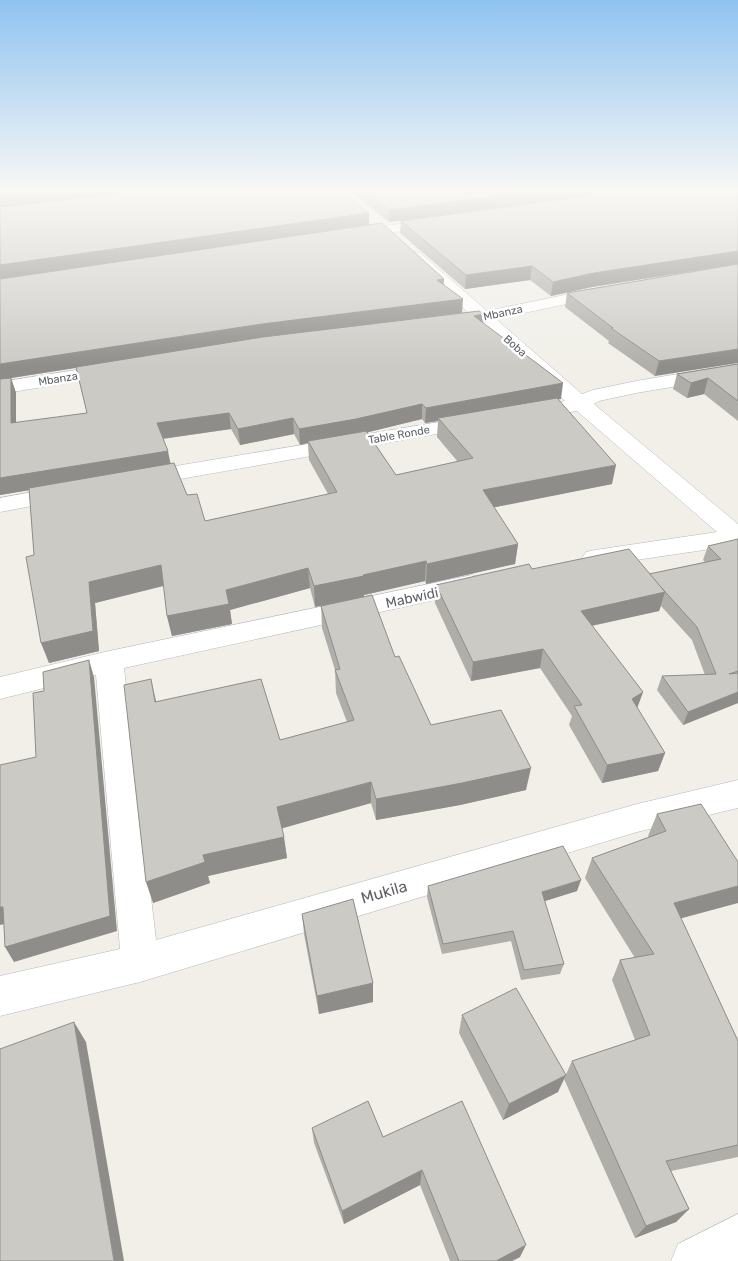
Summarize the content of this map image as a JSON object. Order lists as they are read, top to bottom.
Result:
{
  "streets": {
    "street": [
      "Mbanza",
      "Boba",
      "Table Ronde",
      "Mabwidi",
      "Mukila"
    ]
  },
  "crossings": [
    ["Mbanza", "Boba"],
    ["Boba", "Table Ronde"]
  ]
}
